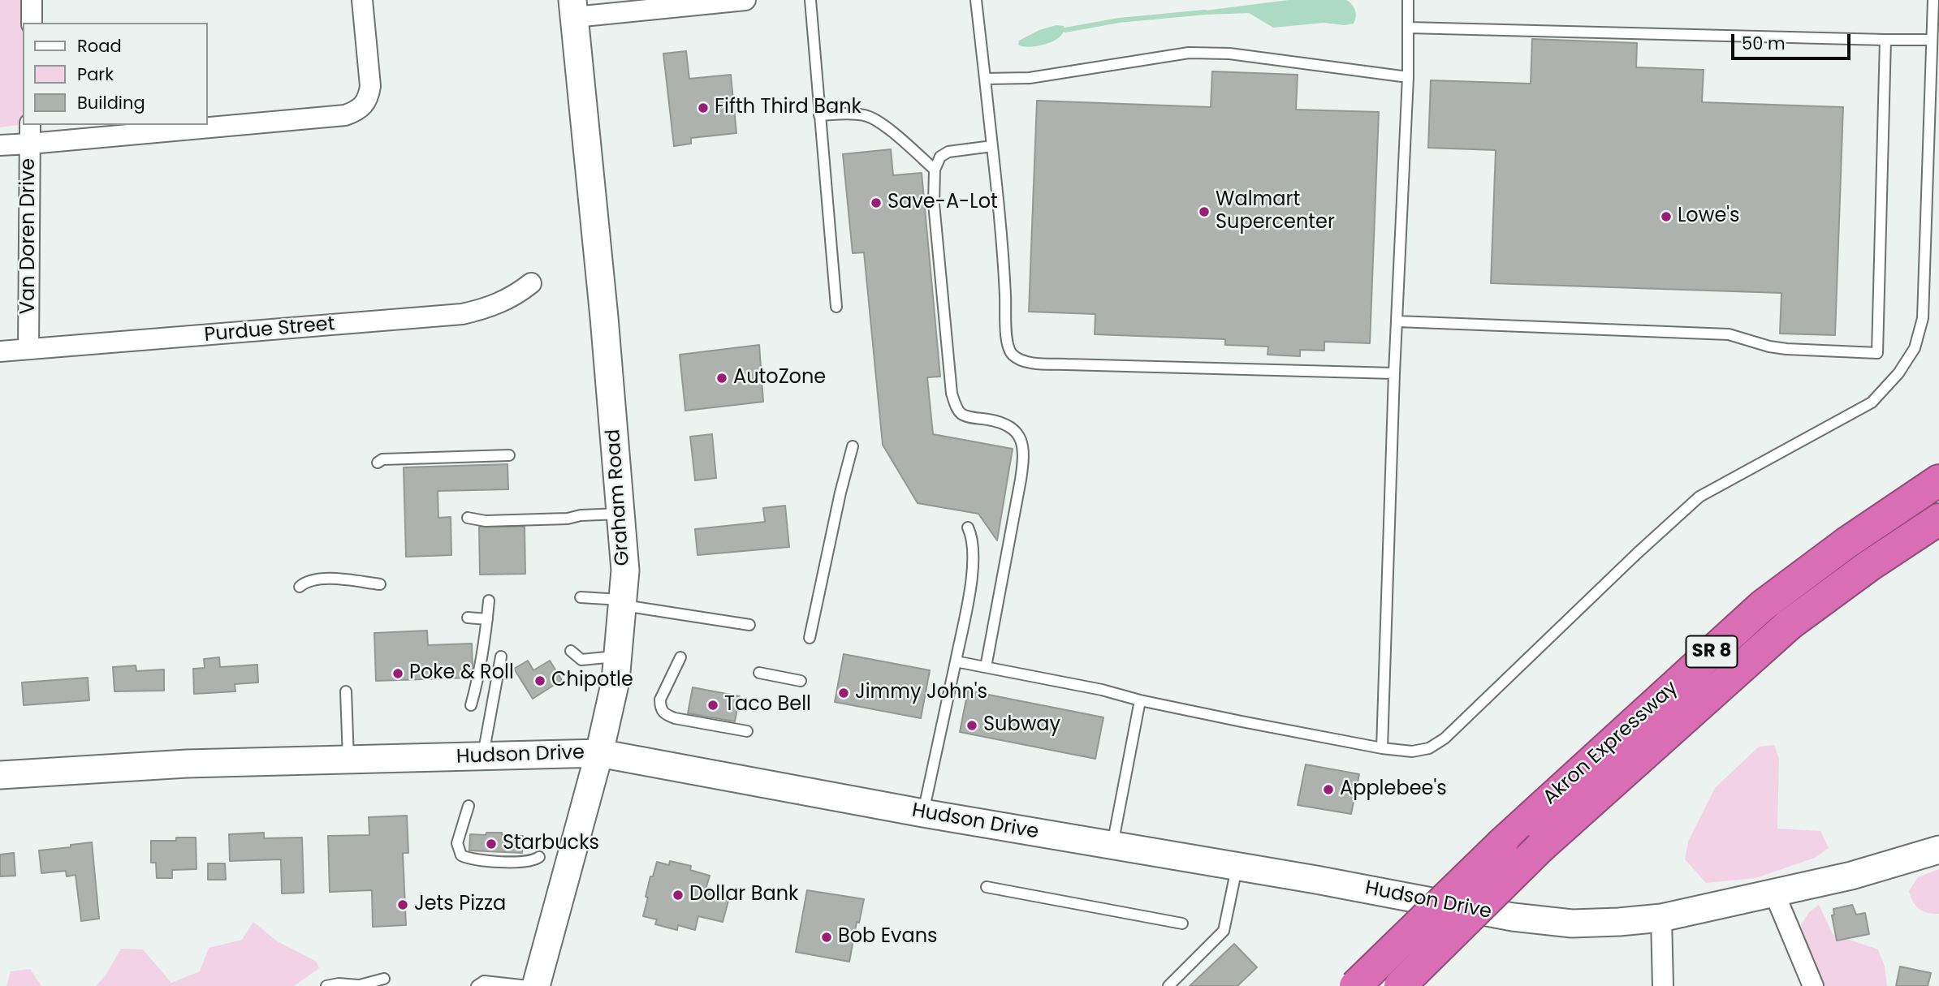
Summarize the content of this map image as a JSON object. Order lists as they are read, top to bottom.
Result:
{
  "streets": {
    "highway": ["SR 8", "Akron Expressway"],
    "street": [
      "Van Doren Drive",
      "Purdue Street",
      "Graham Road",
      "Hudson Drive"
    ]
  },
  "crossings": [
    ["Van Doren Drive", "Purdue Street"],
    ["Graham Road", "Hudson Drive"]
  ],
  "places": [
    "Fifth Third Bank",
    "Save-A-Lot",
    "Walmart Supercenter",
    "Lowe's",
    "AutoZone",
    "Poke & Roll",
    "Chipotle",
    "Jimmy John's",
    "Taco Bell",
    "Subway",
    "Applebee's",
    "Starbucks",
    "Dollar Bank",
    "Jets Pizza",
    "Bob Evans"
  ],
  "legend": ["Road", "Park", "Building"],
  "scale_bar": "50 m"
}
